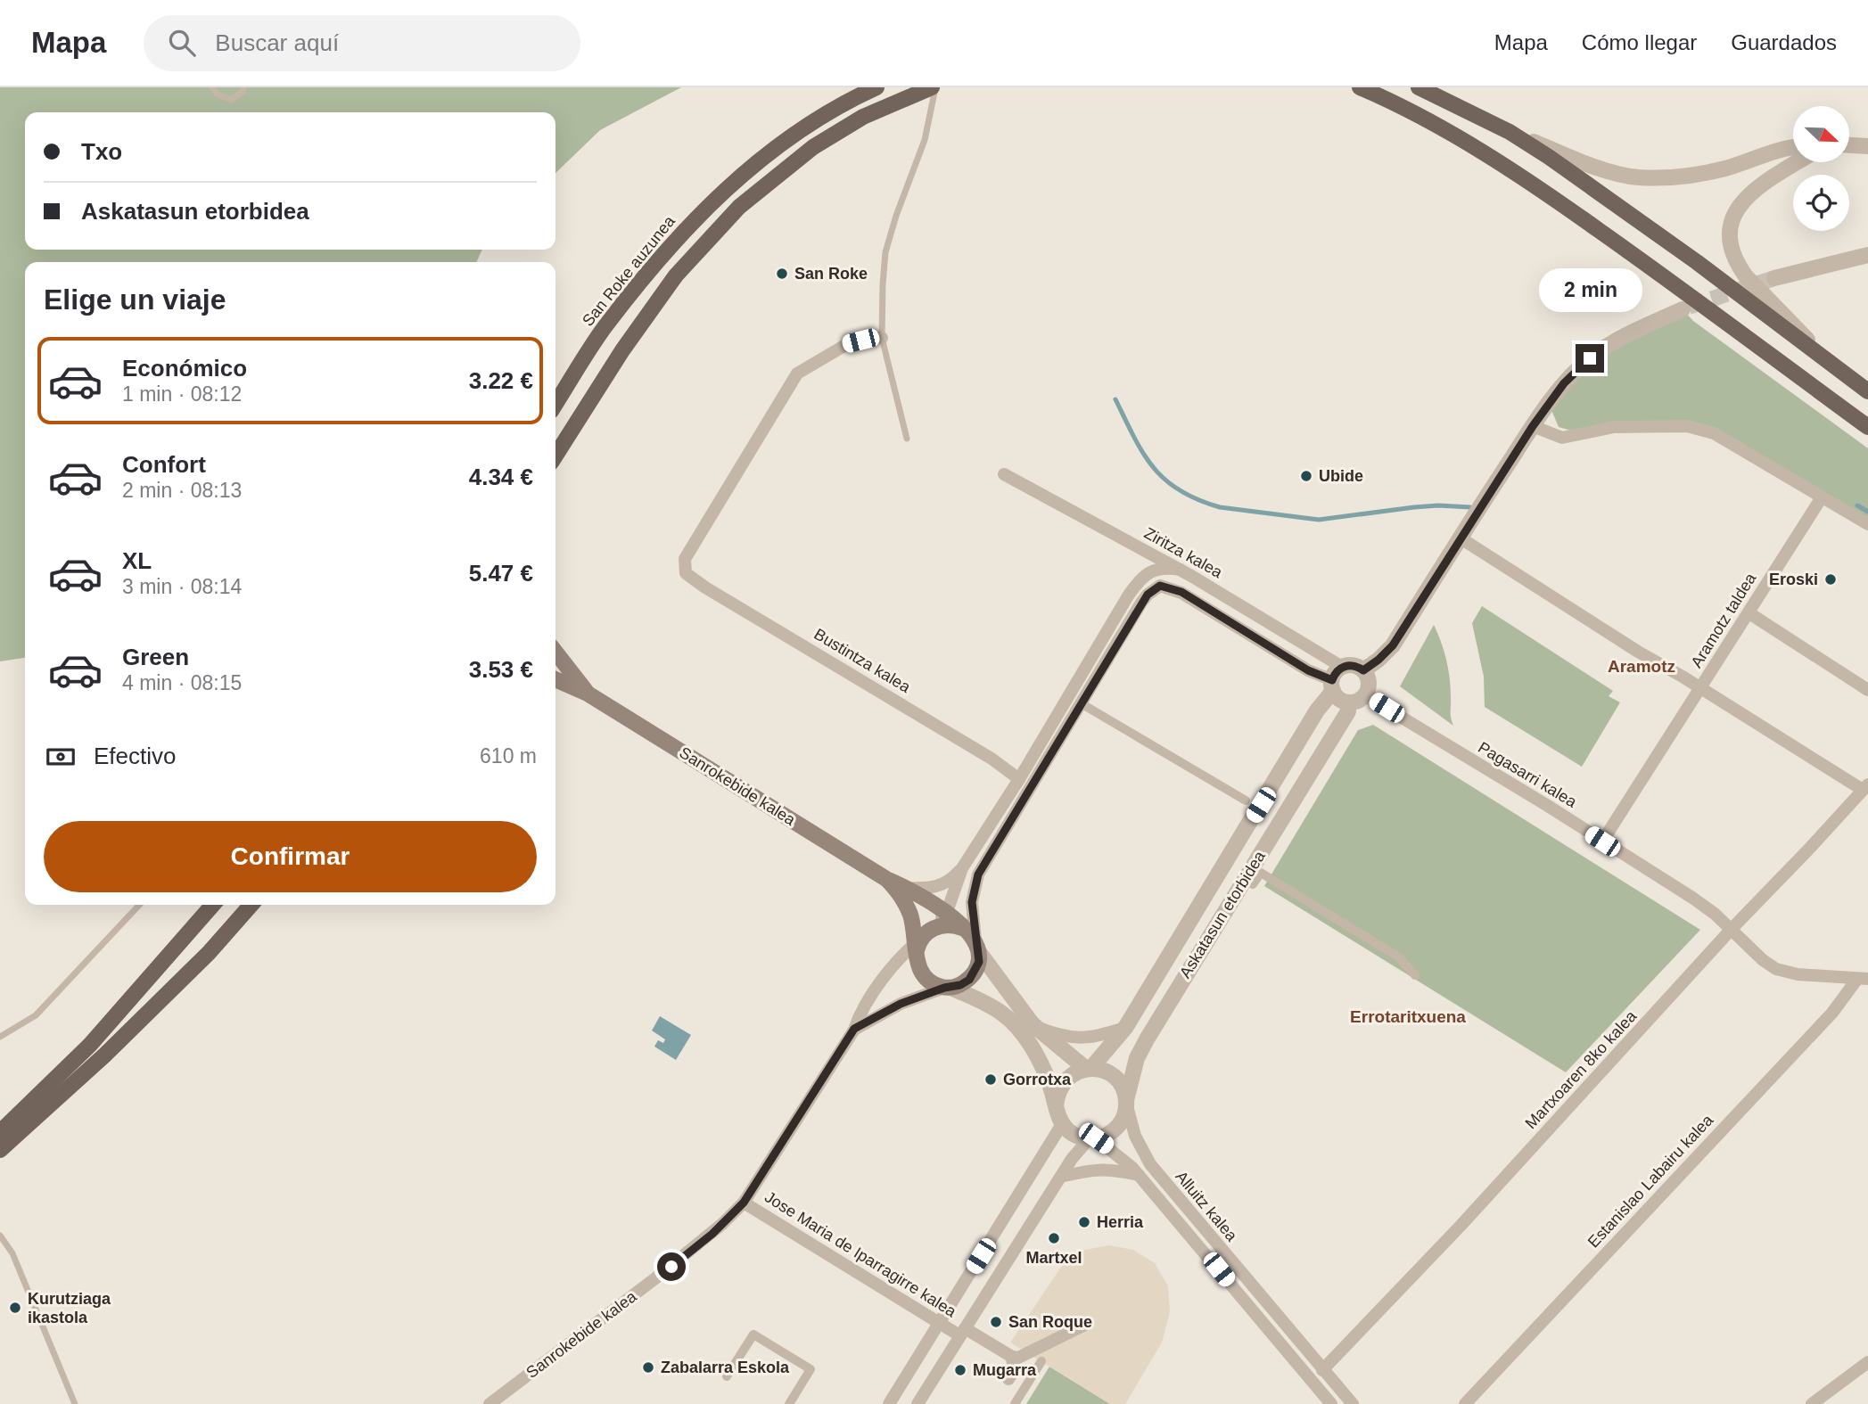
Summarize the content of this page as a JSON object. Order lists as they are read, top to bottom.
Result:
{
  "streets": {
    "main road": ["San Roke auzunea", "Sanrokebide kalea"],
    "street": [
      "Ziritza kalea",
      "Aramotz taldea",
      "Bustintza kalea",
      "Pagasarri kalea",
      "Askatasun etorbidea",
      "Martxoaren 8ko kalea",
      "Estanislao Labairu kalea",
      "Alluitz kalea",
      "Jose Maria de Iparragirre kalea"
    ]
  },
  "crossings": [
    ["Ziritza kalea", "Pagasarri kalea"],
    ["Ziritza kalea", "Askatasun etorbidea"],
    ["Aramotz taldea", "Martxoaren 8ko kalea"],
    ["Pagasarri kalea", "Askatasun etorbidea"],
    ["Pagasarri kalea", "Martxoaren 8ko kalea"],
    ["Pagasarri kalea", "Estanislao Labairu kalea"],
    ["Sanrokebide kalea", "Jose Maria de Iparragirre kalea"],
    ["Askatasun etorbidea", "Alluitz kalea"],
    ["Martxoaren 8ko kalea", "Alluitz kalea"]
  ],
  "districts": ["Aramotz", "Errotaritxuena"],
  "places": [
    "San Roke",
    "Ubide",
    "Eroski",
    "Gorrotxa",
    "Herria",
    "Martxel",
    "Kurutziaga ikastola",
    "San Roque",
    "Zabalarra Eskola",
    "Mugarra"
  ],
  "north": "bottom right",
  "page": {
    "header": "Mapa",
    "search": "Buscar aquí",
    "nav": ["Mapa", "Cómo llegar", "Guardados"],
    "banner": ["Txo", "Askatasun etorbidea"],
    "heading": "Elige un viaje",
    "bubble": "2 min",
    "list": [
      {
        "name": "Económico",
        "note": "1 min · 08:12",
        "value": "3.22 €"
      },
      {
        "name": "Confort",
        "note": "2 min · 08:13",
        "value": "4.34 €"
      },
      {
        "name": "XL",
        "note": "3 min · 08:14",
        "value": "5.47 €"
      },
      {
        "name": "Green",
        "note": "4 min · 08:15",
        "value": "3.53 €"
      }
    ],
    "pay": ["Efectivo", "610 m"],
    "buttons": "Confirmar"
  }
}
